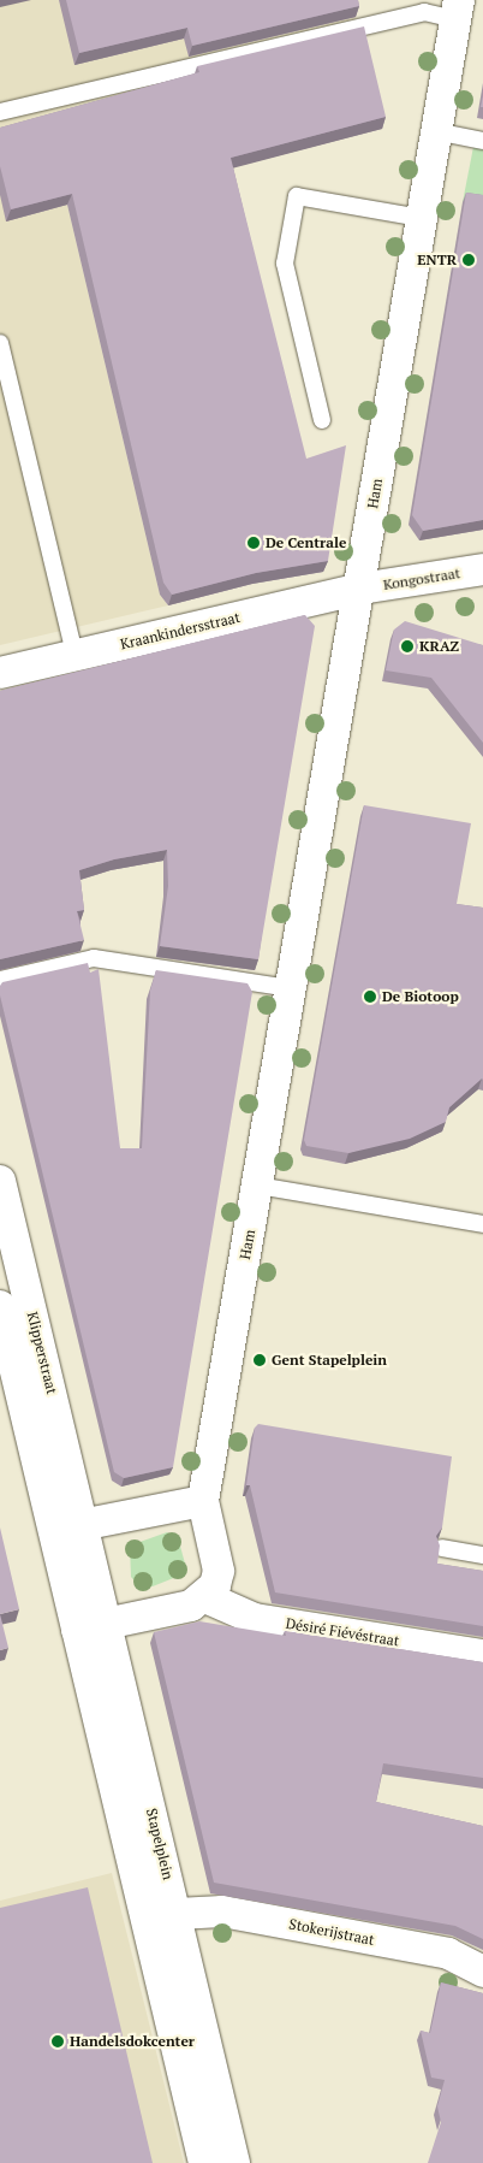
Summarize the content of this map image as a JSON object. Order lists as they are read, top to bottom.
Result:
{
  "streets": {
    "street": [
      "Ham",
      "Kongostraat",
      "Kraankindersstraat",
      "Klipperstraat",
      "Désiré Fiévéstraat",
      "Stapelplein",
      "Stokerijstraat"
    ]
  },
  "crossings": [
    ["Ham", "Kongostraat"],
    ["Ham", "Kraankindersstraat"],
    ["Ham", "Désiré Fiévéstraat"],
    ["Kongostraat", "Kraankindersstraat"],
    ["Klipperstraat", "Stapelplein"],
    ["Stapelplein", "Stokerijstraat"]
  ],
  "places": [
    "ENTR",
    "De Centrale",
    "KRAZ",
    "De Biotoop",
    "Gent Stapelplein",
    "Handelsdokcenter"
  ]
}
